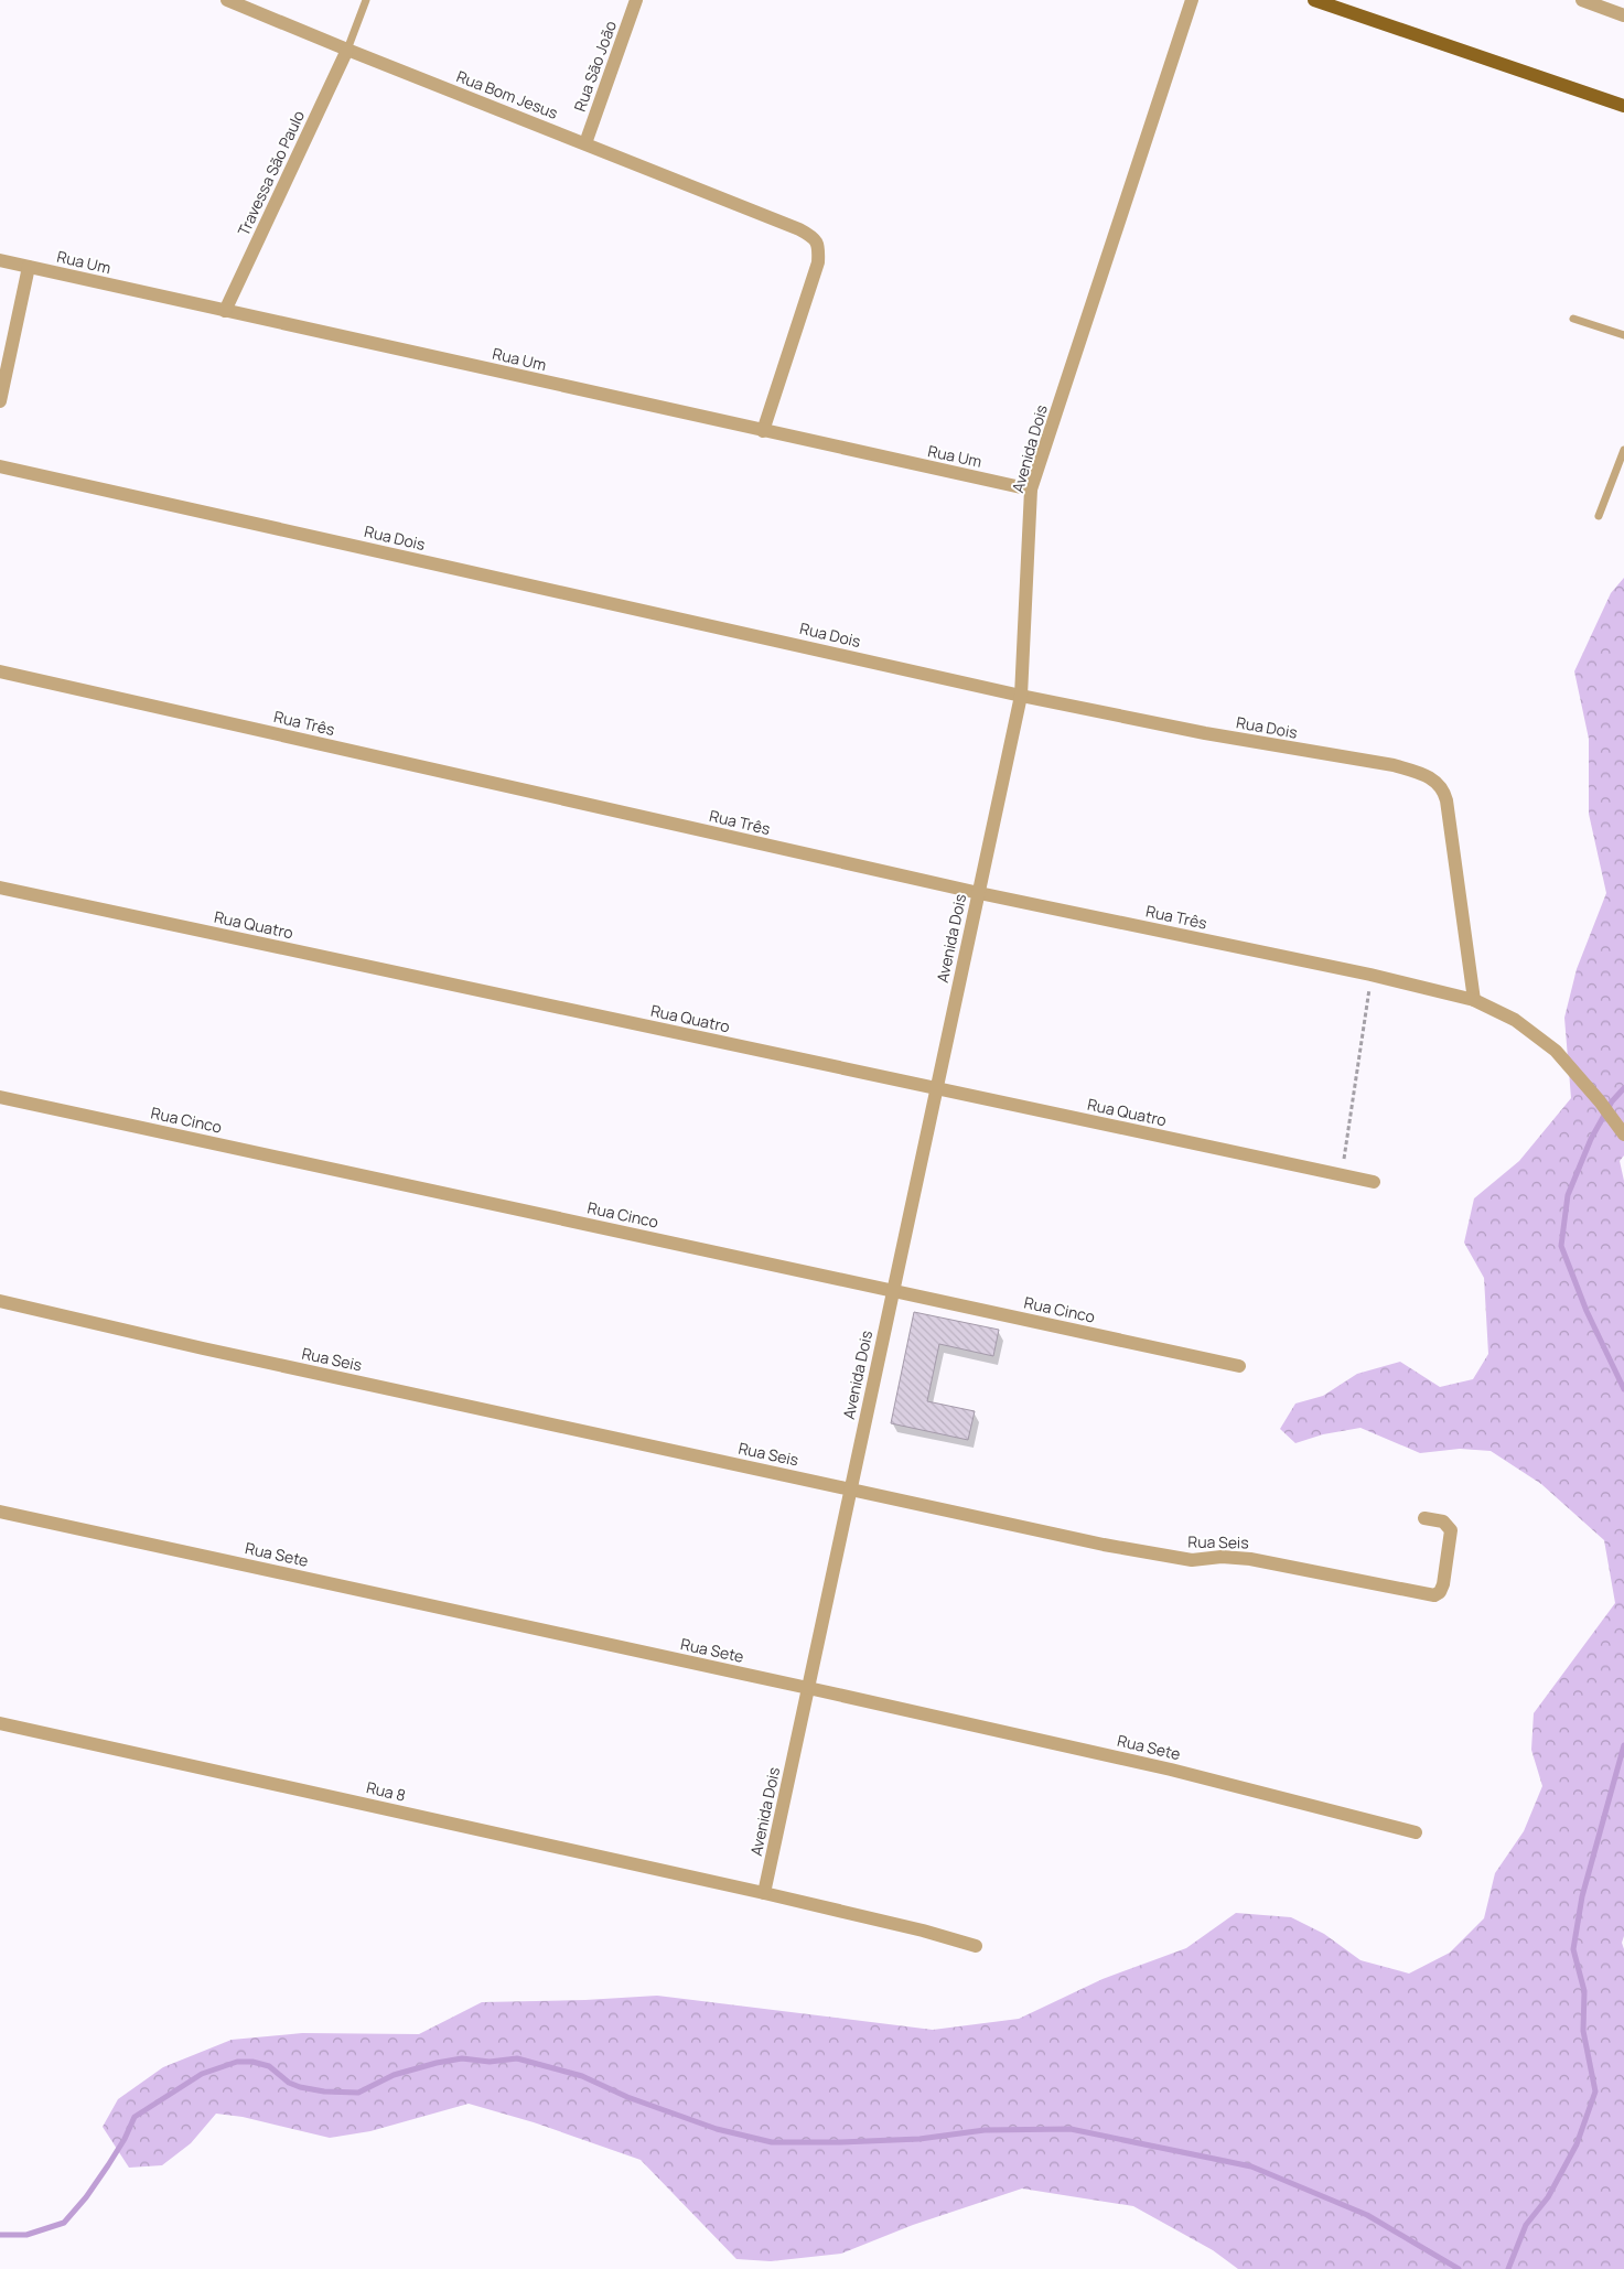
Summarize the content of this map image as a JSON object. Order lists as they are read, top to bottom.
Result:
{
  "streets": {
    "street": [
      "Rua São João",
      "Rua Bom Jesus",
      "Travessa São Paulo",
      "Rua Um",
      "Avenida Dois",
      "Rua Dois",
      "Rua Três",
      "Rua Quatro",
      "Rua Cinco",
      "Rua Seis",
      "Rua Sete",
      "Rua 8"
    ]
  },
  "crossings": [
    ["Rua São João", "Rua Bom Jesus"],
    ["Rua Bom Jesus", "Travessa São Paulo"],
    ["Rua Bom Jesus", "Rua Um"],
    ["Travessa São Paulo", "Rua Um"],
    ["Rua Um", "Avenida Dois"],
    ["Avenida Dois", "Rua Dois"],
    ["Avenida Dois", "Rua Três"],
    ["Avenida Dois", "Rua Quatro"],
    ["Avenida Dois", "Rua Cinco"],
    ["Avenida Dois", "Rua Seis"],
    ["Avenida Dois", "Rua Sete"],
    ["Avenida Dois", "Rua 8"],
    ["Rua Dois", "Rua Três"]
  ]
}
